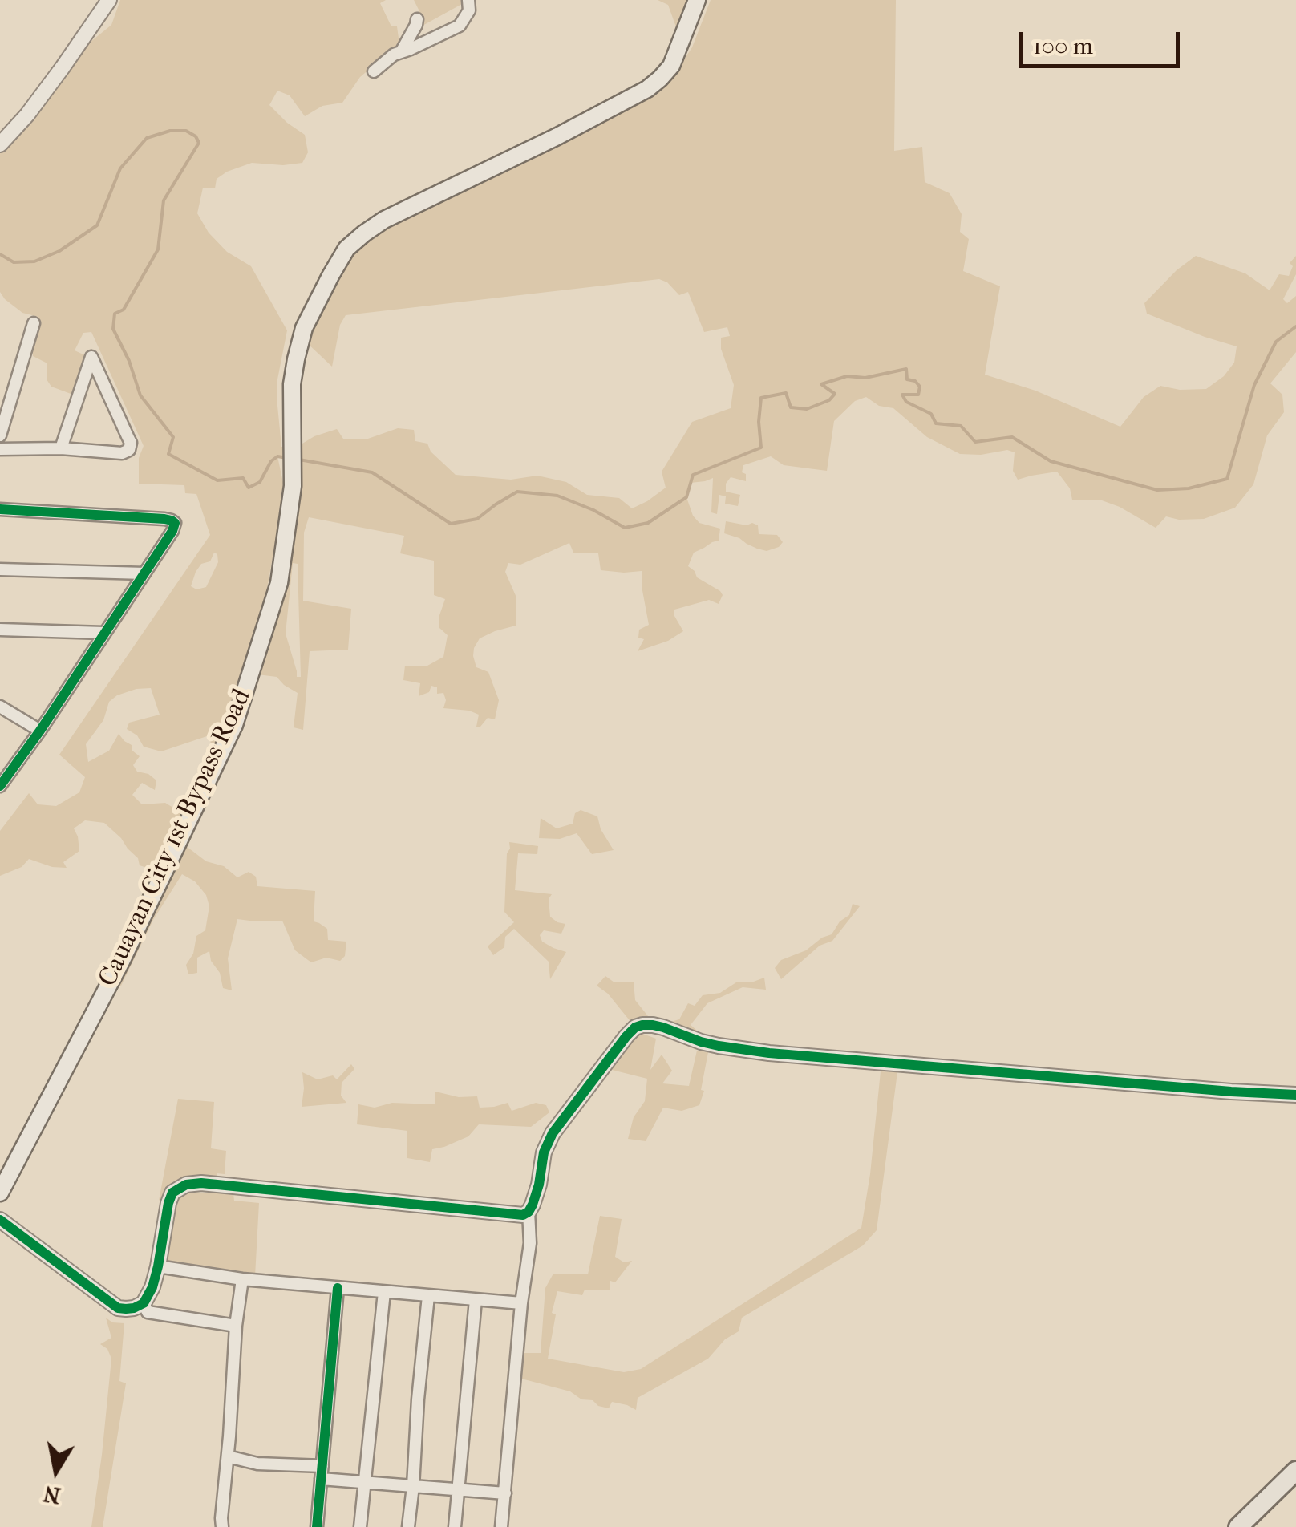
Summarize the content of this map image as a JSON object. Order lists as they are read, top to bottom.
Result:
{
  "streets": {
    "main road": ["Cauayan City 1st Bypass Road"]
  },
  "scale_bar": "100 m",
  "north": "bottom"
}
